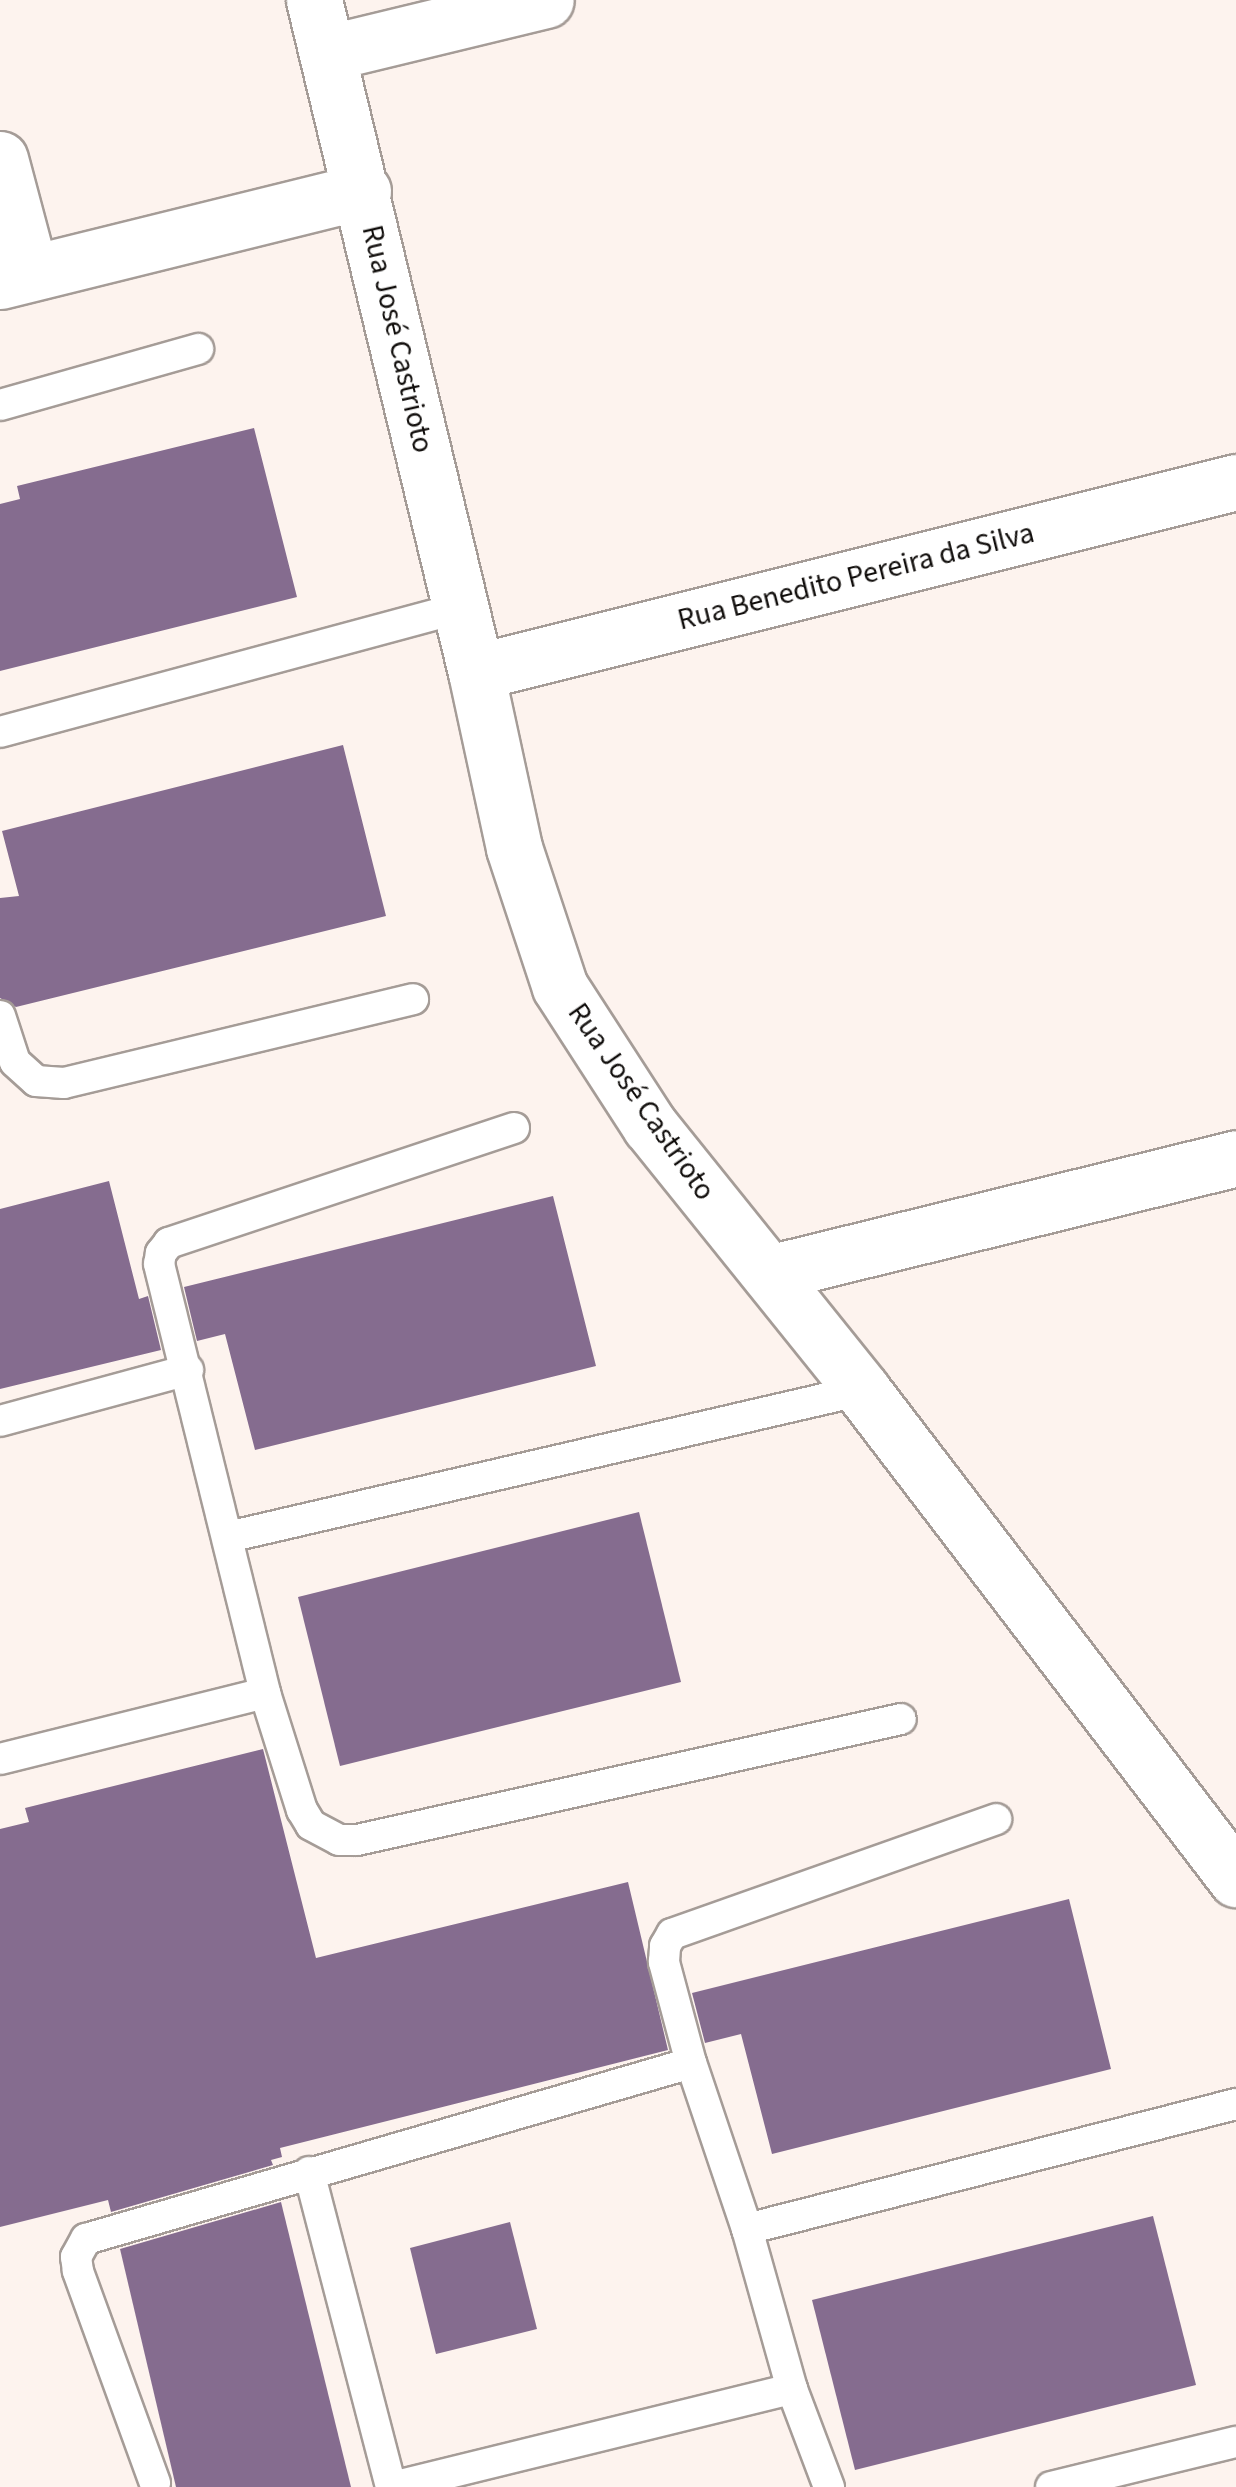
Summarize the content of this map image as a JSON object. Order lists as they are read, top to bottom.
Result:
{
  "streets": {
    "street": ["Rua José Castrioto", "Rua Benedito Pereira da Silva"]
  },
  "crossings": [
    ["Rua José Castrioto", "Rua Benedito Pereira da Silva"]
  ]
}
